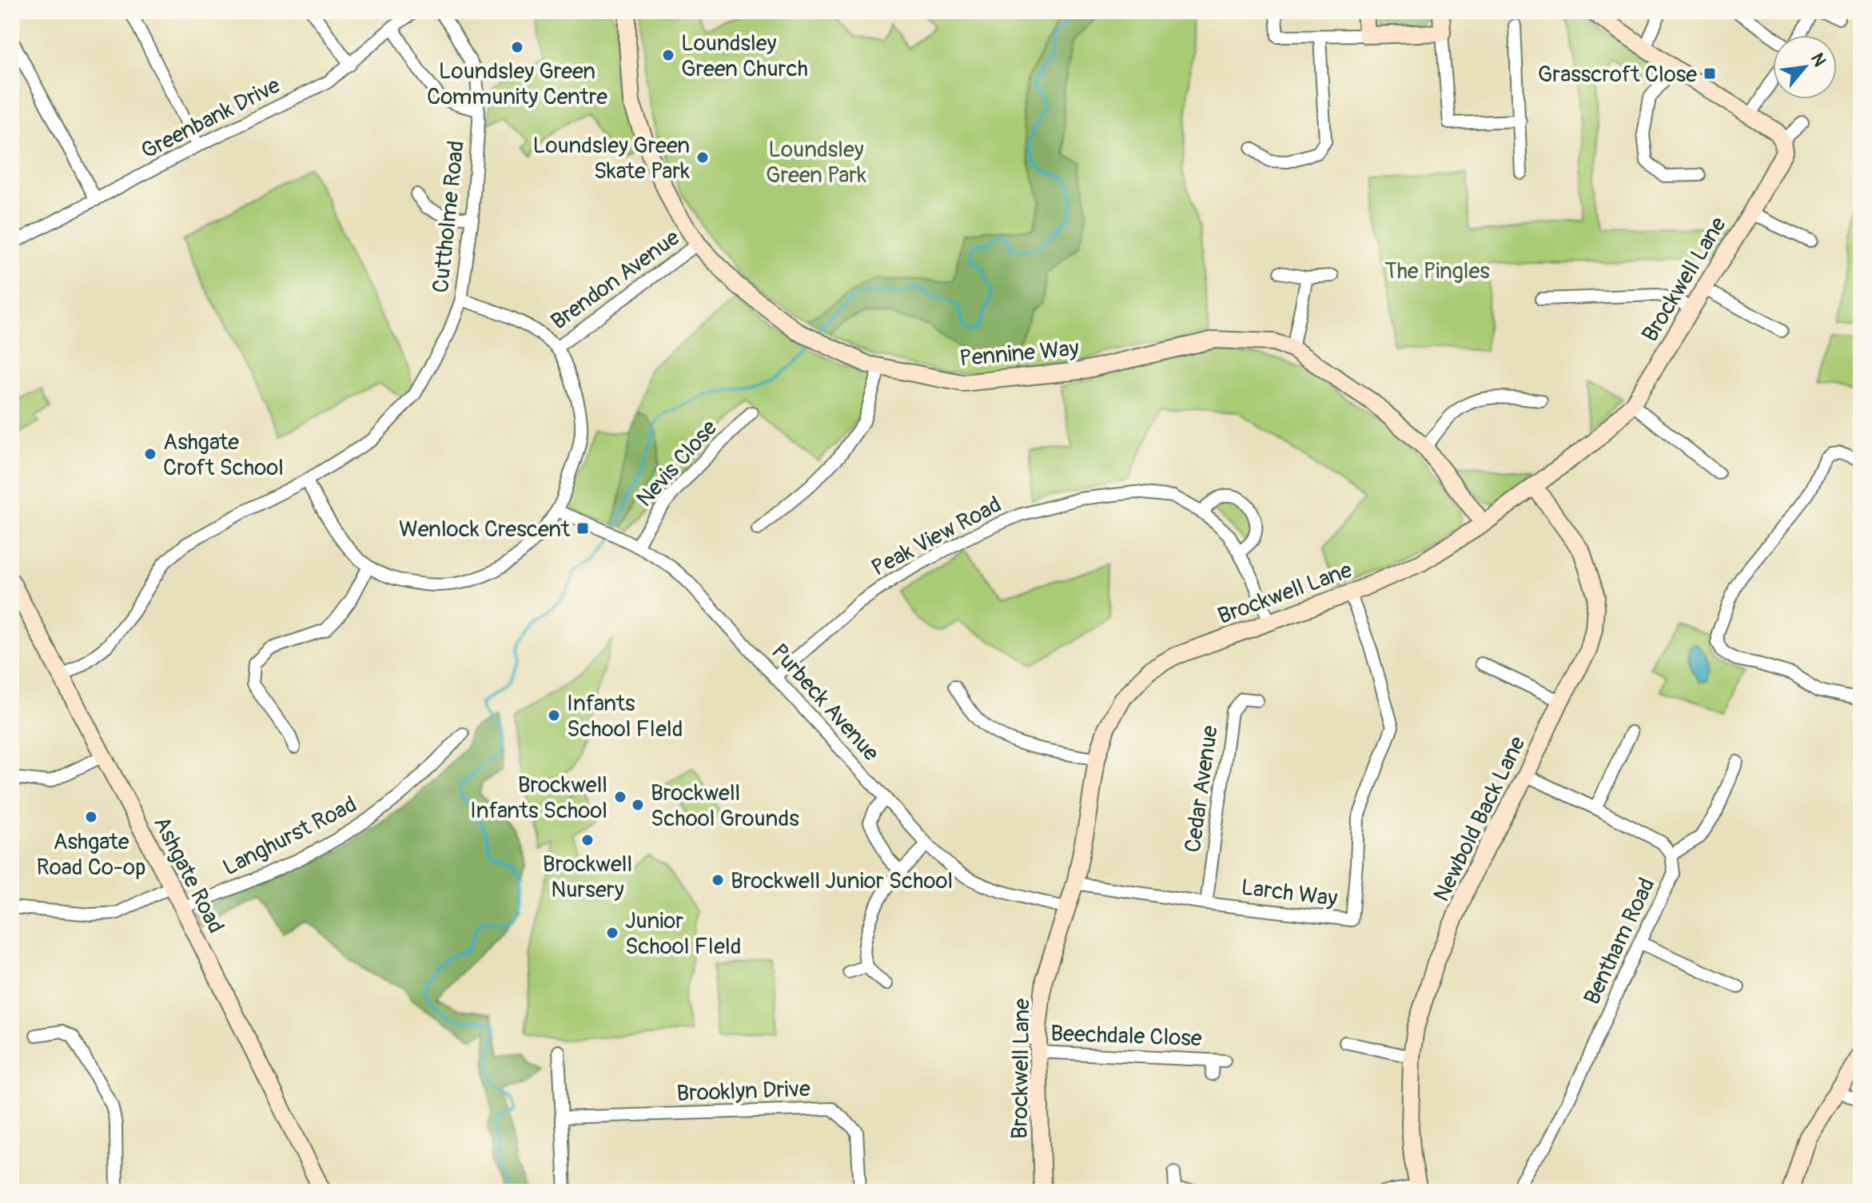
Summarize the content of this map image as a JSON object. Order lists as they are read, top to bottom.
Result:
{
  "streets": {
    "street": [
      "Greenbank Drive",
      "Cuttholme Road",
      "Brendon Avenue",
      "Brockwell Lane",
      "Pennine Way",
      "Nevis Close",
      "Peak View Road",
      "Purbeck Avenue",
      "Cedar Avenue",
      "Newbold Back Lane",
      "Langhurst Road",
      "Ashgate Road",
      "Larch Way",
      "Bentham Road",
      "Beechdale Close",
      "Brooklyn Drive"
    ]
  },
  "crossings": [
    ["Greenbank Drive", "Cuttholme Road"],
    ["Cuttholme Road", "Ashgate Road"],
    ["Brendon Avenue", "Pennine Way"],
    ["Brockwell Lane", "Pennine Way"],
    ["Brockwell Lane", "Peak View Road"],
    ["Brockwell Lane", "Purbeck Avenue"],
    ["Brockwell Lane", "Newbold Back Lane"],
    ["Brockwell Lane", "Larch Way"],
    ["Brockwell Lane", "Beechdale Close"],
    ["Nevis Close", "Purbeck Avenue"],
    ["Peak View Road", "Purbeck Avenue"],
    ["Cedar Avenue", "Larch Way"],
    ["Newbold Back Lane", "Bentham Road"],
    ["Langhurst Road", "Ashgate Road"]
  ],
  "parks": ["Loundsley Green Park", "The Pingles"],
  "places": {
    "other": [
      "Loundsley Green Community Centre",
      "Loundsley Green Church",
      "Loundsley Green Skate Park",
      "Ashgate Croft School",
      "Infants School FIeld",
      "Brockwell Infants School",
      "Brockwell School Grounds",
      "Ashgate Road Co-op",
      "Brockwell Nursery",
      "Brockwell Junior School",
      "Junior School FIeld"
    ],
    "transit": ["Grasscroft Close", "Wenlock Crescent"]
  },
  "north": "top right"
}
